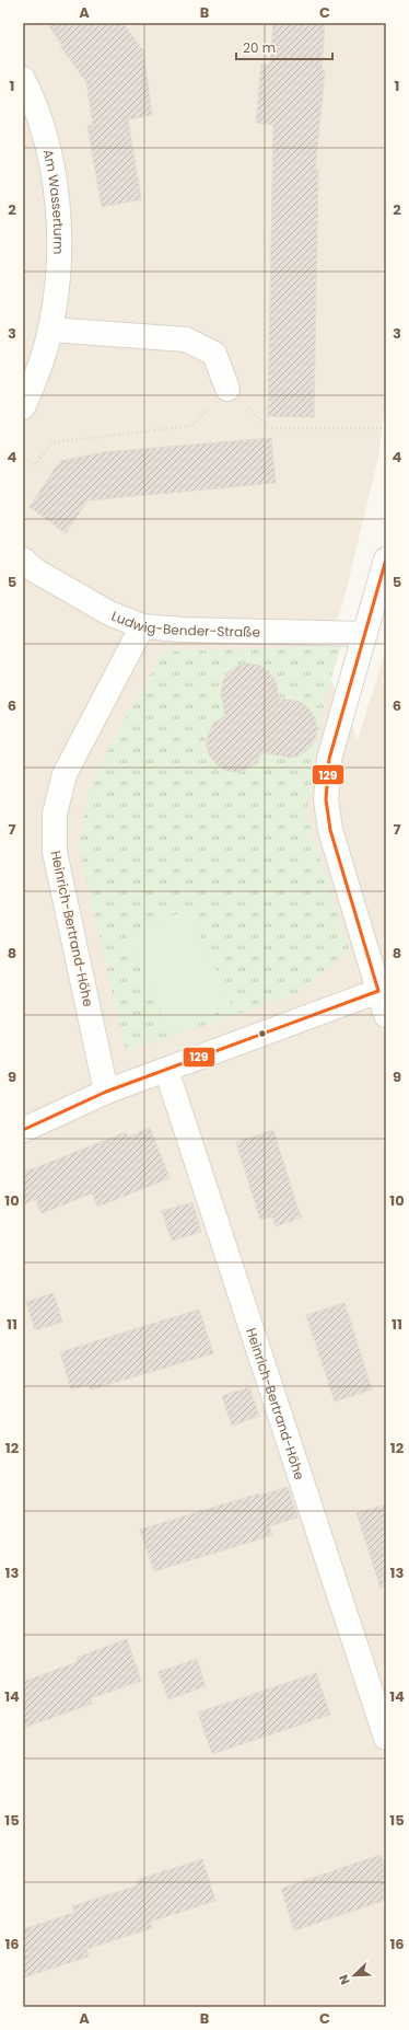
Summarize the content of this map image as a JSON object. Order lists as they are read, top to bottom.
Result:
{
  "streets": {
    "street": ["Am Wasserturm", "Ludwig-Bender-Straße", "Heinrich-Bertrand-Höhe"]
  },
  "crossings": [
    ["Ludwig-Bender-Straße", "Heinrich-Bertrand-Höhe"]
  ],
  "lines": ["transit line 129"],
  "scale_bar": "20 m",
  "north": "bottom left",
  "grid": {
    "columns": ["A", "B", "C"],
    "rows": [
      "1",
      "2",
      "3",
      "4",
      "5",
      "6",
      "7",
      "8",
      "9",
      "10",
      "11",
      "12",
      "13",
      "14",
      "15",
      "16"
    ]
  }
}
